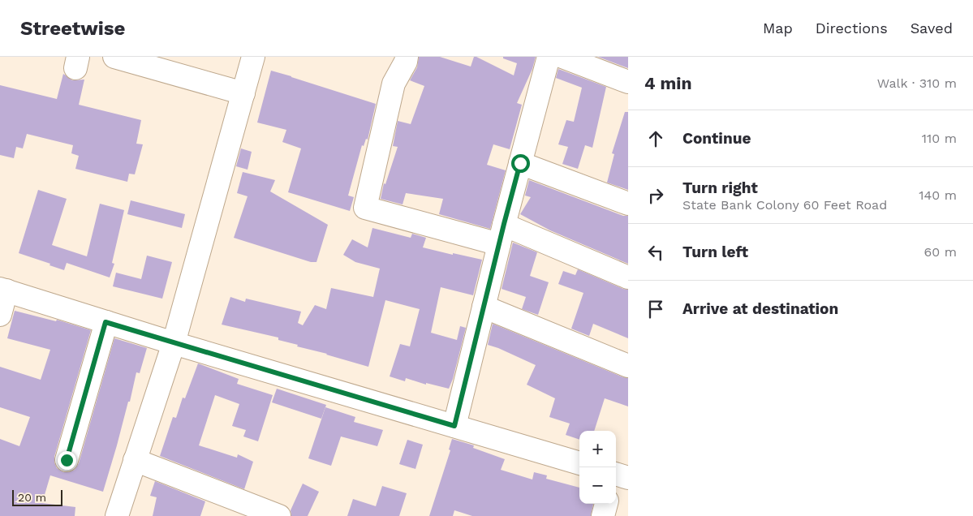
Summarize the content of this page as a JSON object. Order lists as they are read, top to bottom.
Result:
{
  "scale_bar": "20 m",
  "page": {
    "header": "Streetwise",
    "nav": ["Map", "Directions", "Saved"],
    "heading": ["4 min", "Walk · 310 m"],
    "list": [
      ["Continue", "110 m"],
      ["Turn right", "State Bank Colony 60 Feet Road", "140 m"],
      ["Turn left", "60 m"],
      "Arrive at destination"
    ],
    "map_buttons": ["+", "−"],
    "scale": "20 m"
  }
}
